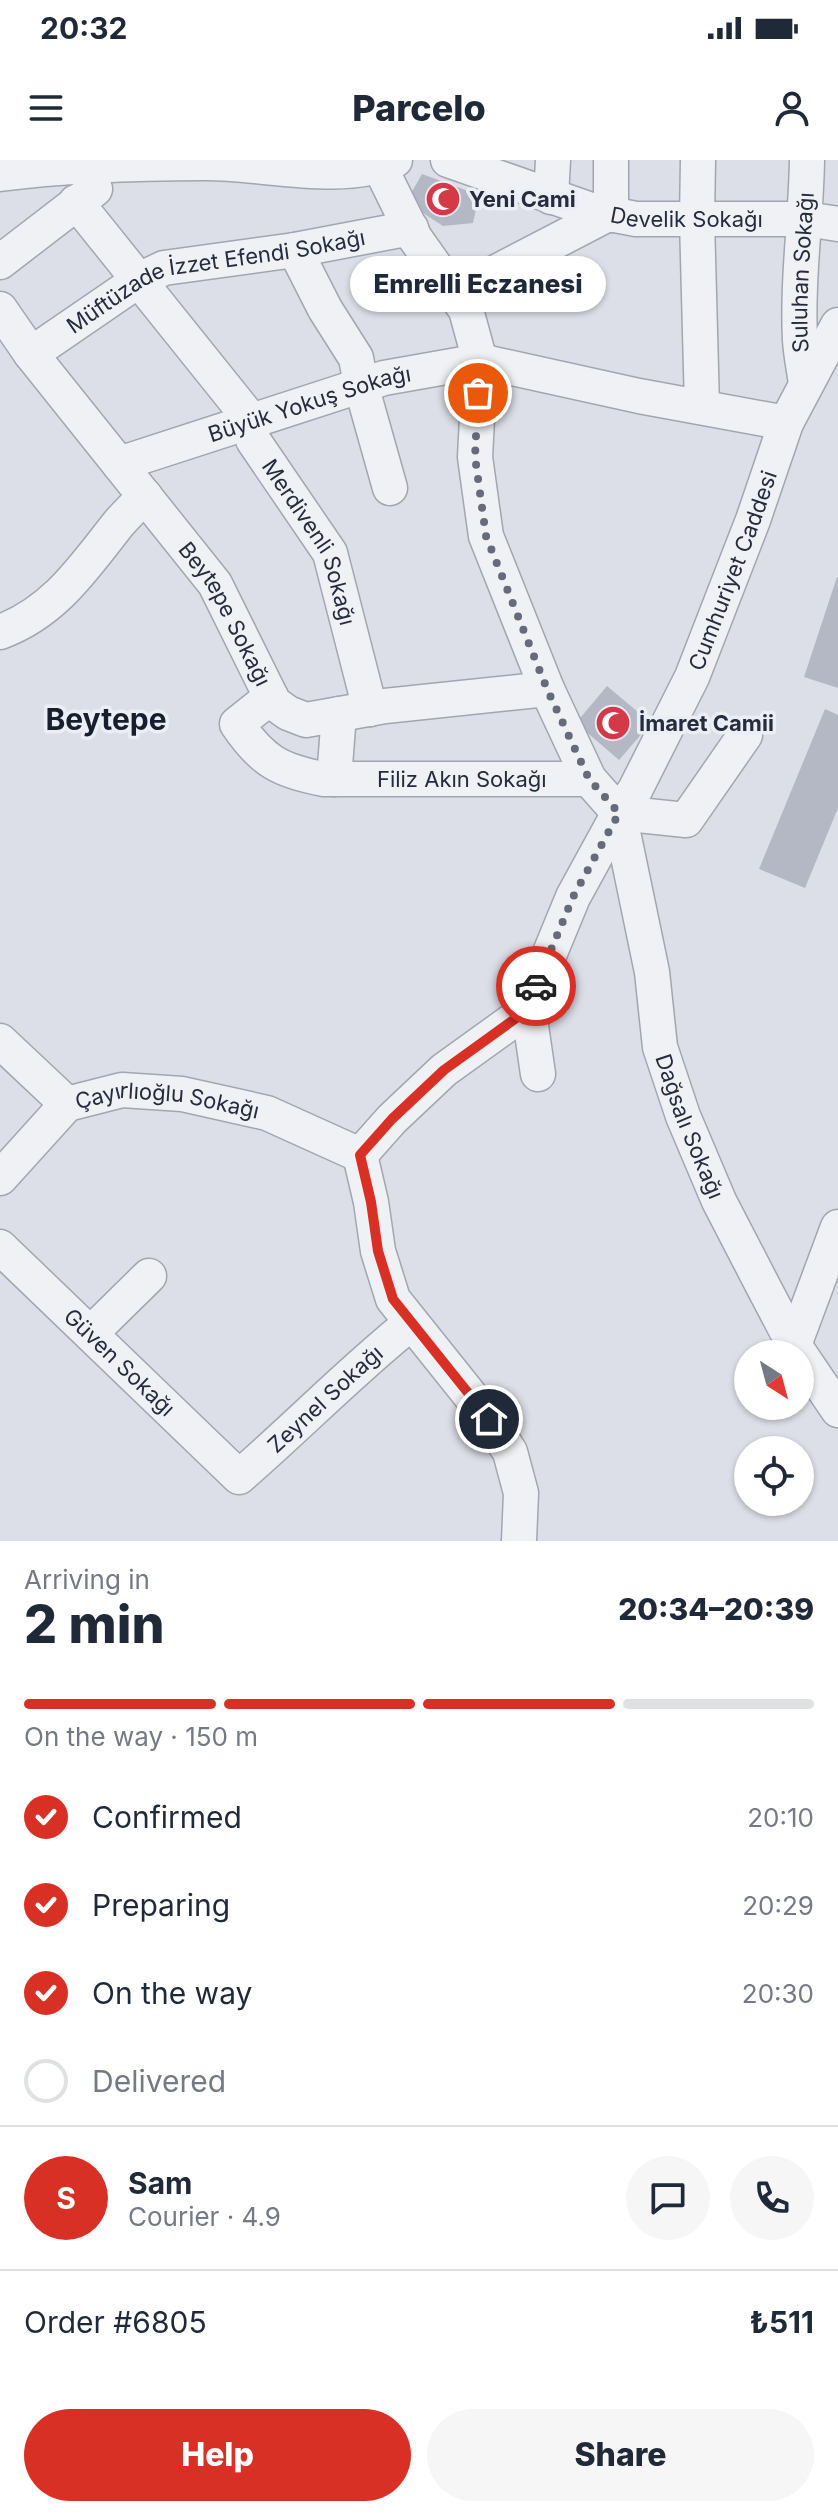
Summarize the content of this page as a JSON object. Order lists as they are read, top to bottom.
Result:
{
  "streets": {
    "street": [
      "Develik Sokağı",
      "Suluhan Sokağı",
      "Müftüzade İzzet Efendi Sokağı",
      "Büyük Yokuş Sokağı",
      "Merdivenli Sokağı",
      "Cumhuriyet Caddesi",
      "Beytepe Sokağı",
      "Filiz Akın Sokağı",
      "Çayırlıoğlu Sokağı",
      "Dağsalı Sokağı",
      "Güven Sokağı",
      "Zeynel Sokağı"
    ]
  },
  "crossings": [
    ["Develik Sokağı", "Suluhan Sokağı"],
    ["Suluhan Sokağı", "Cumhuriyet Caddesi"],
    ["Müftüzade İzzet Efendi Sokağı", "Merdivenli Sokağı"],
    ["Müftüzade İzzet Efendi Sokağı", "Beytepe Sokağı"],
    ["Büyük Yokuş Sokağı", "Merdivenli Sokağı"],
    ["Büyük Yokuş Sokağı", "Cumhuriyet Caddesi"],
    ["Büyük Yokuş Sokağı", "Beytepe Sokağı"],
    ["Merdivenli Sokağı", "Beytepe Sokağı"],
    ["Merdivenli Sokağı", "Filiz Akın Sokağı"],
    ["Cumhuriyet Caddesi", "Dağsalı Sokağı"],
    ["Beytepe Sokağı", "Filiz Akın Sokağı"],
    ["Güven Sokağı", "Zeynel Sokağı"]
  ],
  "districts": ["Beytepe"],
  "places": {
    "mosque": ["Yeni Cami", "İmaret Camii"],
    "other": ["Emrelli Eczanesi"]
  },
  "north": "bottom right",
  "page": {
    "status": "20:32",
    "header": "Parcelo",
    "bubble": "Emrelli Eczanesi",
    "heading": ["2 min", "Arriving in", "20:34–20:39"],
    "panel": [
      "Sam",
      "Courier · 4.9",
      "Order #6805",
      "₺511"
    ],
    "bar": "On the way · 150 m",
    "list": [
      ["Confirmed", "20:10"],
      ["Preparing", "20:29"],
      ["On the way", "20:30"],
      "Delivered"
    ],
    "round": "S",
    "buttons": ["Help", "Share"]
  }
}
